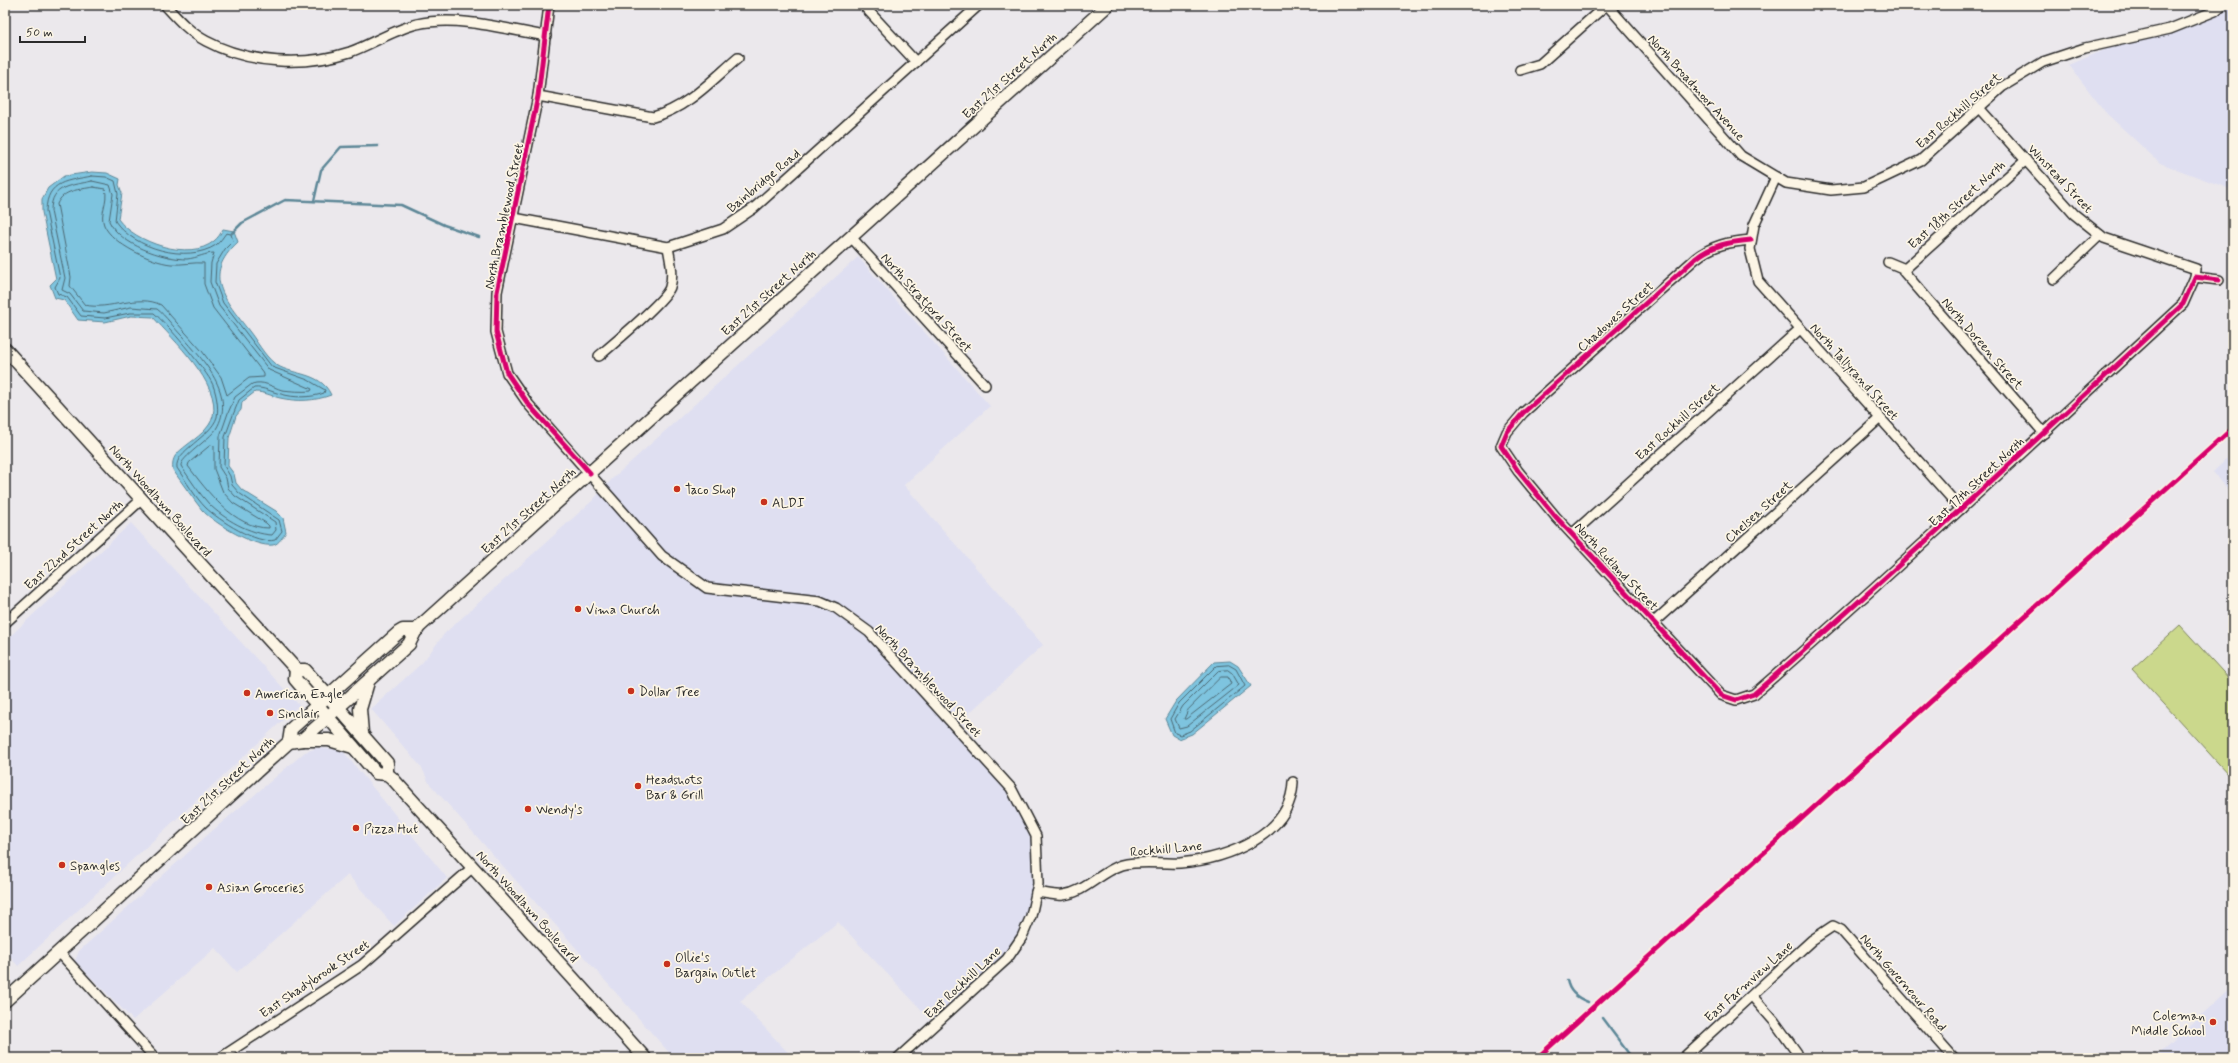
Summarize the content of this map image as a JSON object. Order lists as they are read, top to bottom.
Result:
{
  "streets": {
    "main road": ["East 21st Street North", "North Woodlawn Boulevard"],
    "street": [
      "North Broadmoor Avenue",
      "East Rockhill Street",
      "Winstead Street",
      "Bainbridge Road",
      "East 18th Street North",
      "North Bramblewood Street",
      "North Stratford Street",
      "Chadowes Street",
      "North Doreen Street",
      "North Tallyrand Street",
      "East 17th Street North",
      "Chelsea Street",
      "East 22nd Street North",
      "North Rutland Street",
      "Rockhill Lane",
      "East Shadybrook Street",
      "East Farmview Lane",
      "East Rockhill Lane",
      "North Governeour Road"
    ]
  },
  "crossings": [
    ["East 21st Street North", "North Bramblewood Street"],
    ["East 21st Street North", "North Stratford Street"],
    ["East 21st Street North", "North Woodlawn Boulevard"],
    ["North Broadmoor Avenue", "East Rockhill Street"],
    ["North Broadmoor Avenue", "North Tallyrand Street"],
    ["East Rockhill Street", "Winstead Street"],
    ["East Rockhill Street", "North Tallyrand Street"],
    ["East Rockhill Street", "North Rutland Street"],
    ["Winstead Street", "East 18th Street North"],
    ["Winstead Street", "East 17th Street North"],
    ["Bainbridge Road", "North Bramblewood Street"],
    ["East 18th Street North", "North Doreen Street"],
    ["North Bramblewood Street", "Rockhill Lane"],
    ["North Bramblewood Street", "East Rockhill Lane"],
    ["Chadowes Street", "North Tallyrand Street"],
    ["Chadowes Street", "North Rutland Street"],
    ["North Doreen Street", "East 17th Street North"],
    ["North Tallyrand Street", "East 17th Street North"],
    ["North Tallyrand Street", "Chelsea Street"],
    ["East 17th Street North", "North Rutland Street"],
    ["North Woodlawn Boulevard", "East 22nd Street North"],
    ["North Woodlawn Boulevard", "East Shadybrook Street"],
    ["Chelsea Street", "North Rutland Street"],
    ["Rockhill Lane", "East Rockhill Lane"],
    ["East Farmview Lane", "North Governeour Road"]
  ],
  "places": [
    "Taco Shop",
    "ALDI",
    "Vima Church",
    "Dollar Tree",
    "American Eagle",
    "Sinclair",
    "Headshots Bar & Grill",
    "Wendy's",
    "Pizza Hut",
    "Spangles",
    "Asian Groceries",
    "Ollie's Bargain Outlet",
    "Coleman Middle School"
  ],
  "scale_bar": "50 m"
}
